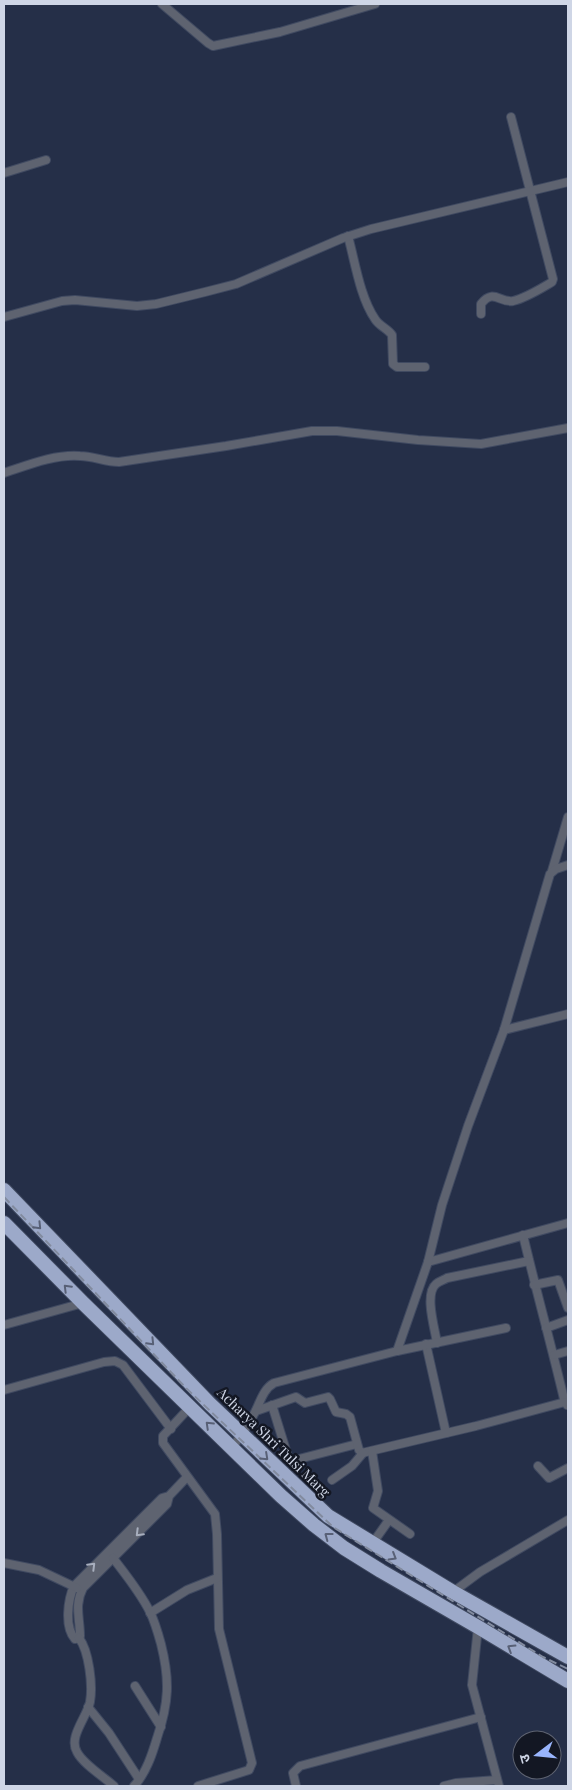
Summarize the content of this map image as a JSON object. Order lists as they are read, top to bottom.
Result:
{
  "streets": {
    "highway": ["Acharya Shri Tulsi Marg"]
  },
  "north": "left"
}
